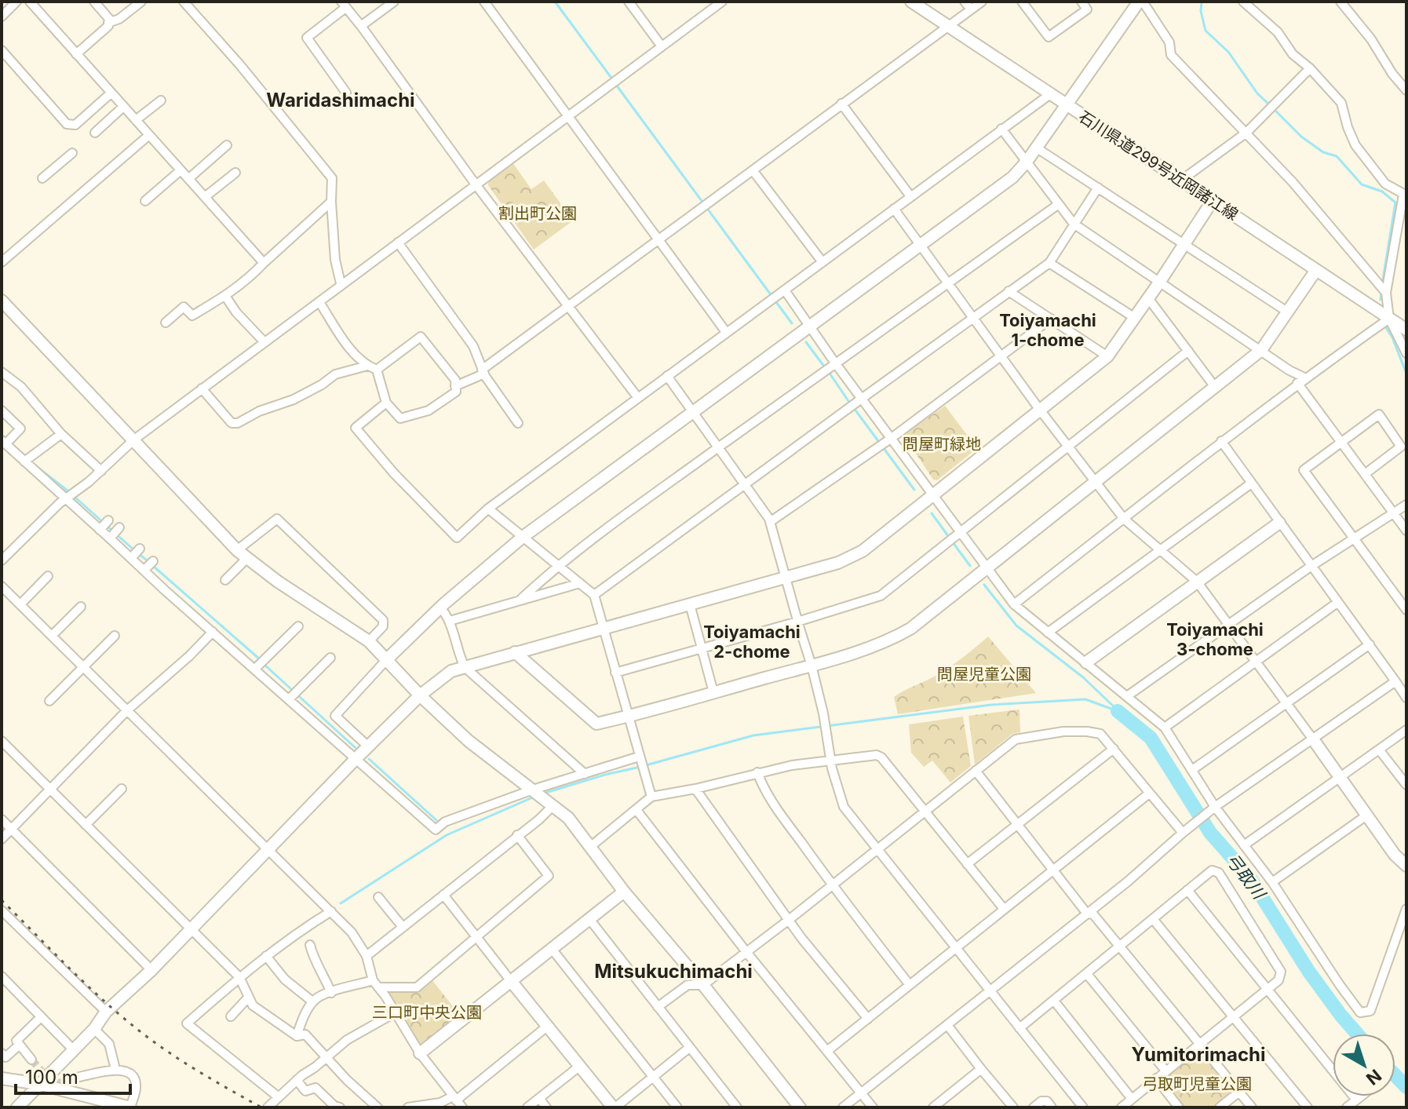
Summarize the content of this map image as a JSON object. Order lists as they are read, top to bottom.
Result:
{
  "streets": {
    "street": ["石川県道299号近岡諸江線"]
  },
  "districts": [
    "Waridashimachi",
    "Toiyamachi 1-chome",
    "Toiyamachi 3-chome",
    "Toiyamachi 2-chome",
    "Mitsukuchimachi",
    "Yumitorimachi"
  ],
  "water": ["弓取川"],
  "parks": [
    "割出町公園",
    "問屋町緑地",
    "問屋児童公園",
    "三口町中央公園",
    "弓取町児童公園"
  ],
  "scale_bar": "100 m",
  "north": "bottom right"
}
